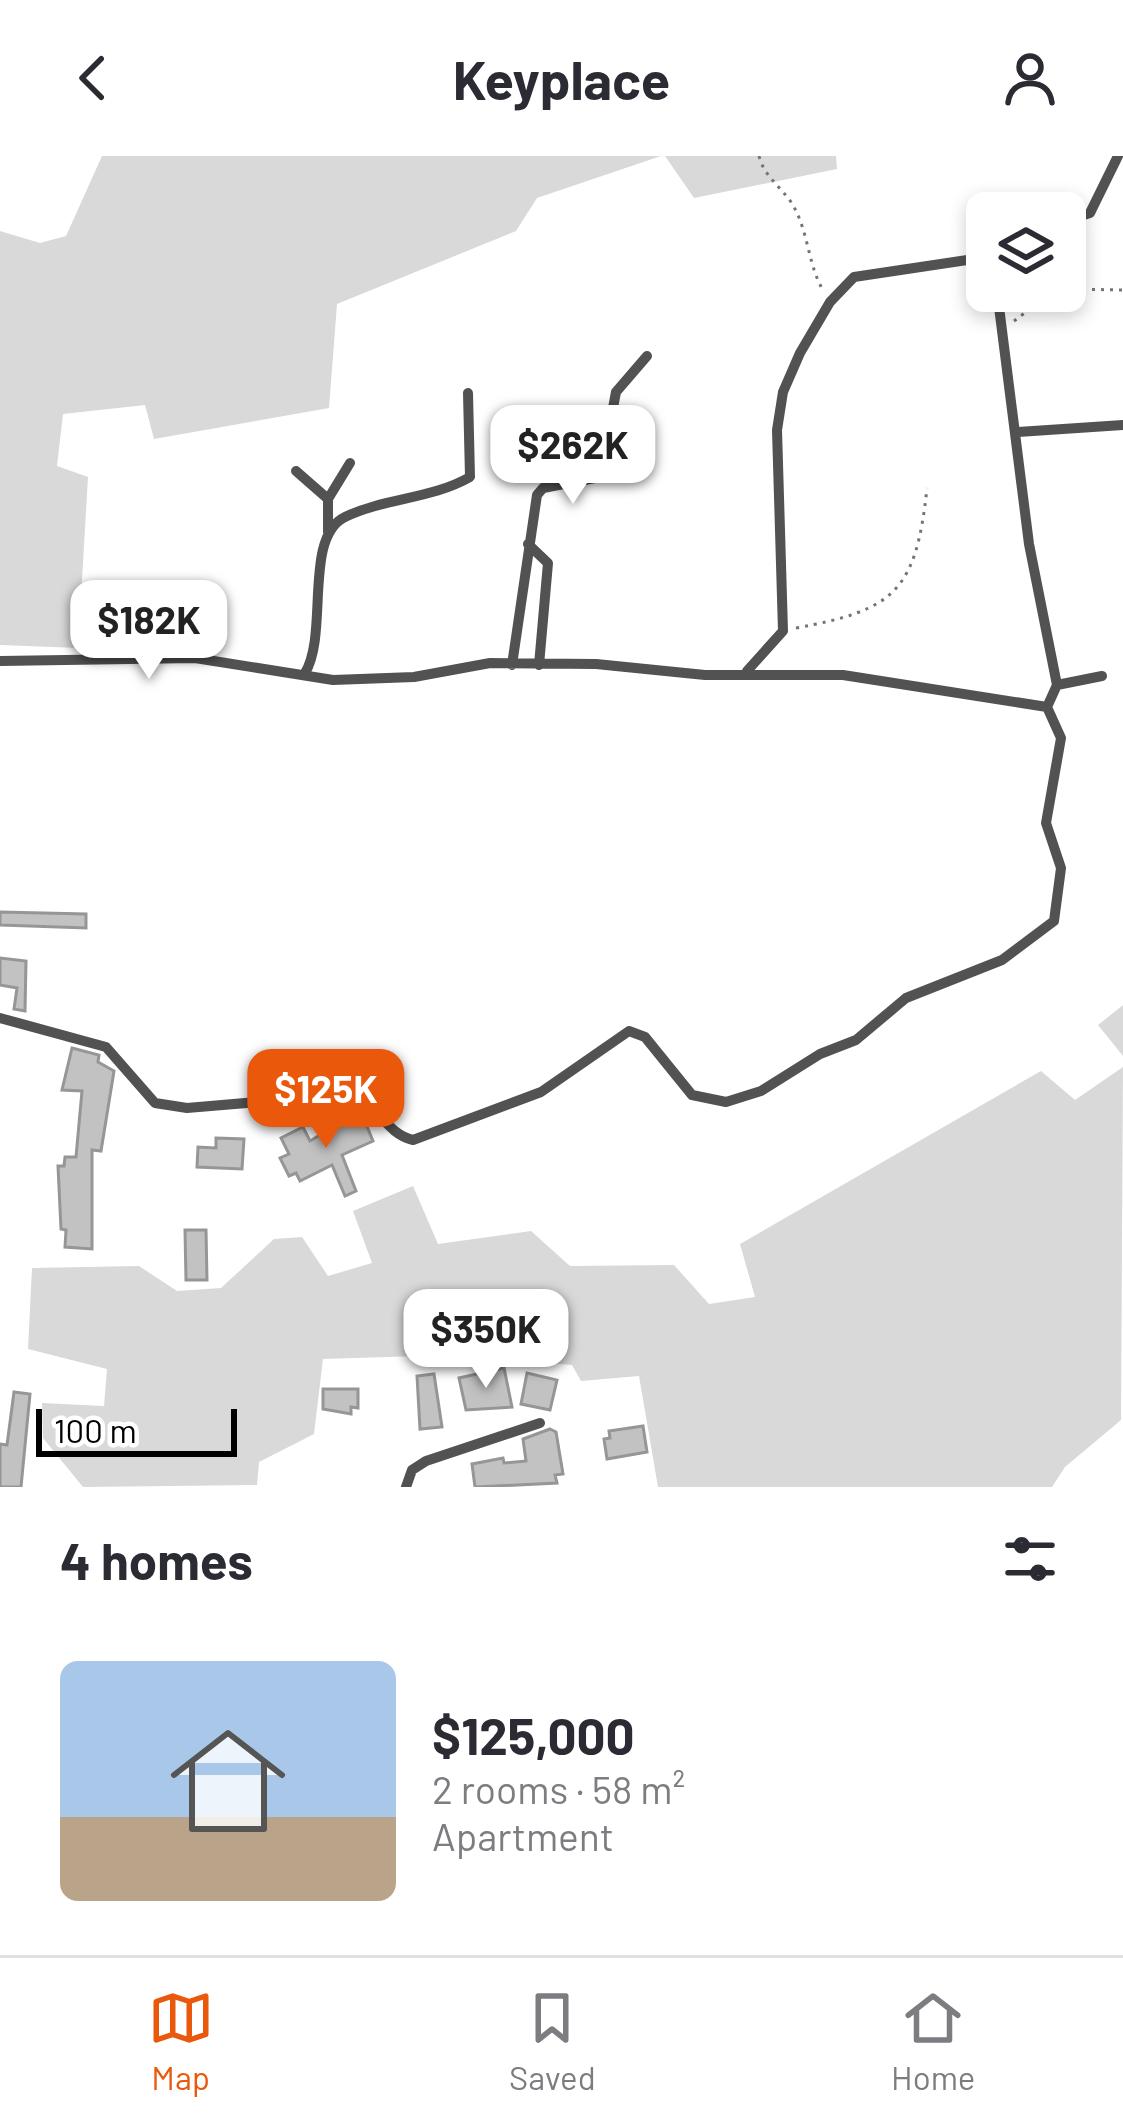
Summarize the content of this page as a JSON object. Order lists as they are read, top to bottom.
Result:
{
  "scale_bar": "100 m",
  "page": {
    "header": "Keyplace",
    "price": [
      "$262K",
      "$182K",
      "$125K",
      "$350K"
    ],
    "scale": "100 m",
    "heading": "4 homes",
    "list": [
      {
        "name": "$125,000",
        "note": "2 rooms · 58 m² · Apartment"
      }
    ],
    "tabs": ["Map", "Saved", "Home"]
  }
}
